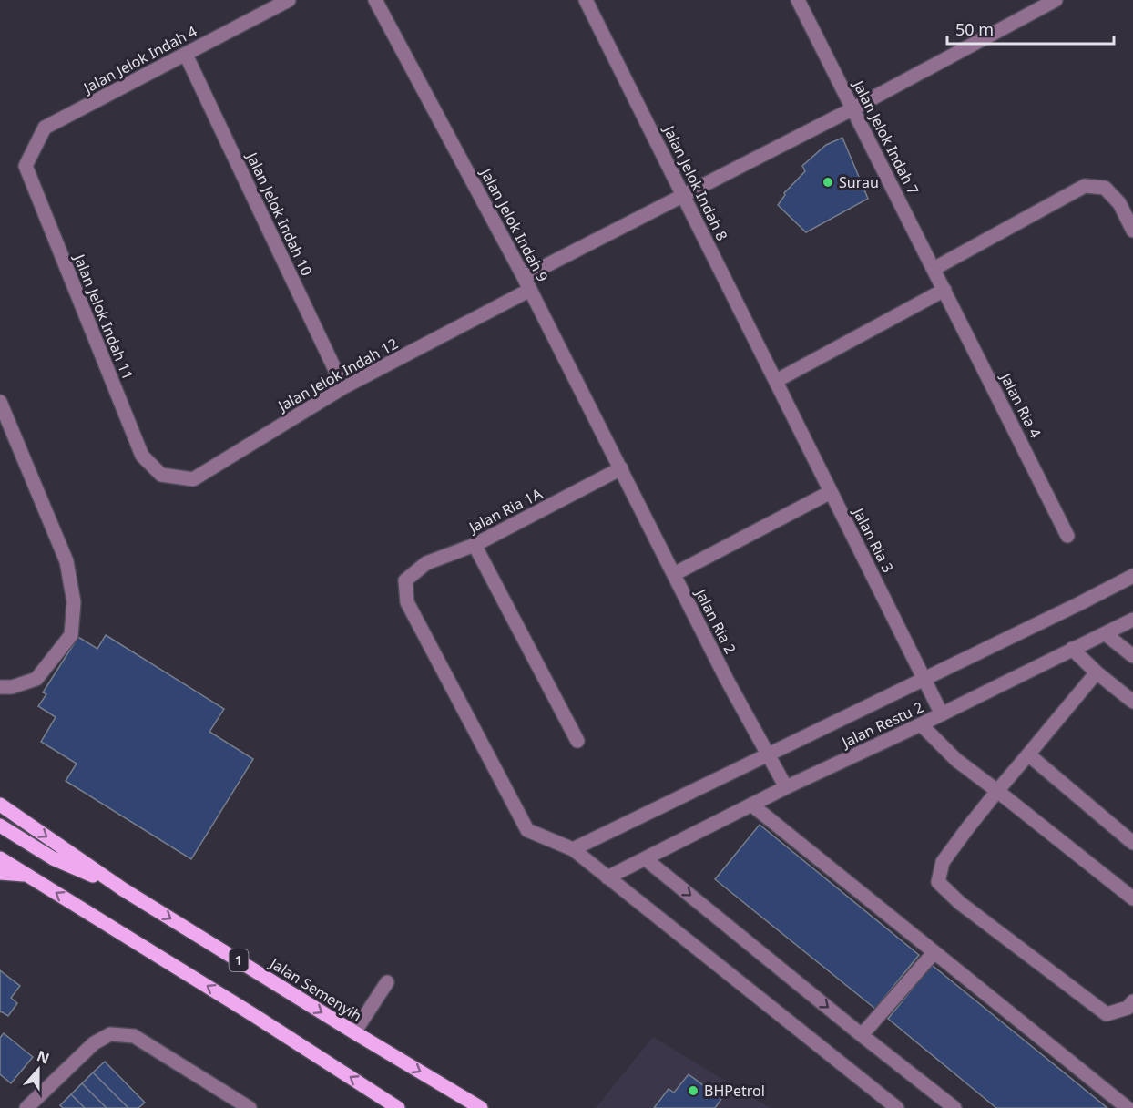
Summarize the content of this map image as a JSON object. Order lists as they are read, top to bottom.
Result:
{
  "streets": {
    "main road": ["1", "Jalan Semenyih"],
    "street": [
      "Jalan Jelok Indah 4",
      "Jalan Jelok Indah 7",
      "Jalan Jelok Indah 8",
      "Jalan Jelok Indah 10",
      "Jalan Jelok Indah 9",
      "Jalan Jelok Indah 11",
      "Jalan Jelok Indah 12",
      "Jalan Ria 4",
      "Jalan Ria 1A",
      "Jalan Ria 3",
      "Jalan Ria 2",
      "Jalan Restu 2"
    ]
  },
  "crossings": [
    ["Jalan Jelok Indah 4", "Jalan Jelok Indah 10"],
    ["Jalan Jelok Indah 4", "Jalan Jelok Indah 11"],
    ["Jalan Jelok Indah 7", "Jalan Jelok Indah 12"],
    ["Jalan Jelok Indah 7", "Jalan Ria 4"],
    ["Jalan Jelok Indah 8", "Jalan Jelok Indah 12"],
    ["Jalan Jelok Indah 8", "Jalan Ria 3"],
    ["Jalan Jelok Indah 10", "Jalan Jelok Indah 12"],
    ["Jalan Jelok Indah 9", "Jalan Jelok Indah 12"],
    ["Jalan Jelok Indah 9", "Jalan Ria 1A"],
    ["Jalan Jelok Indah 9", "Jalan Ria 2"],
    ["Jalan Jelok Indah 11", "Jalan Jelok Indah 12"],
    ["Jalan Ria 1A", "Jalan Ria 2"],
    ["Jalan Ria 3", "Jalan Restu 2"],
    ["Jalan Ria 2", "Jalan Restu 2"]
  ],
  "places": ["Surau", "BHPetrol"],
  "scale_bar": "50 m",
  "north": "top"
}
